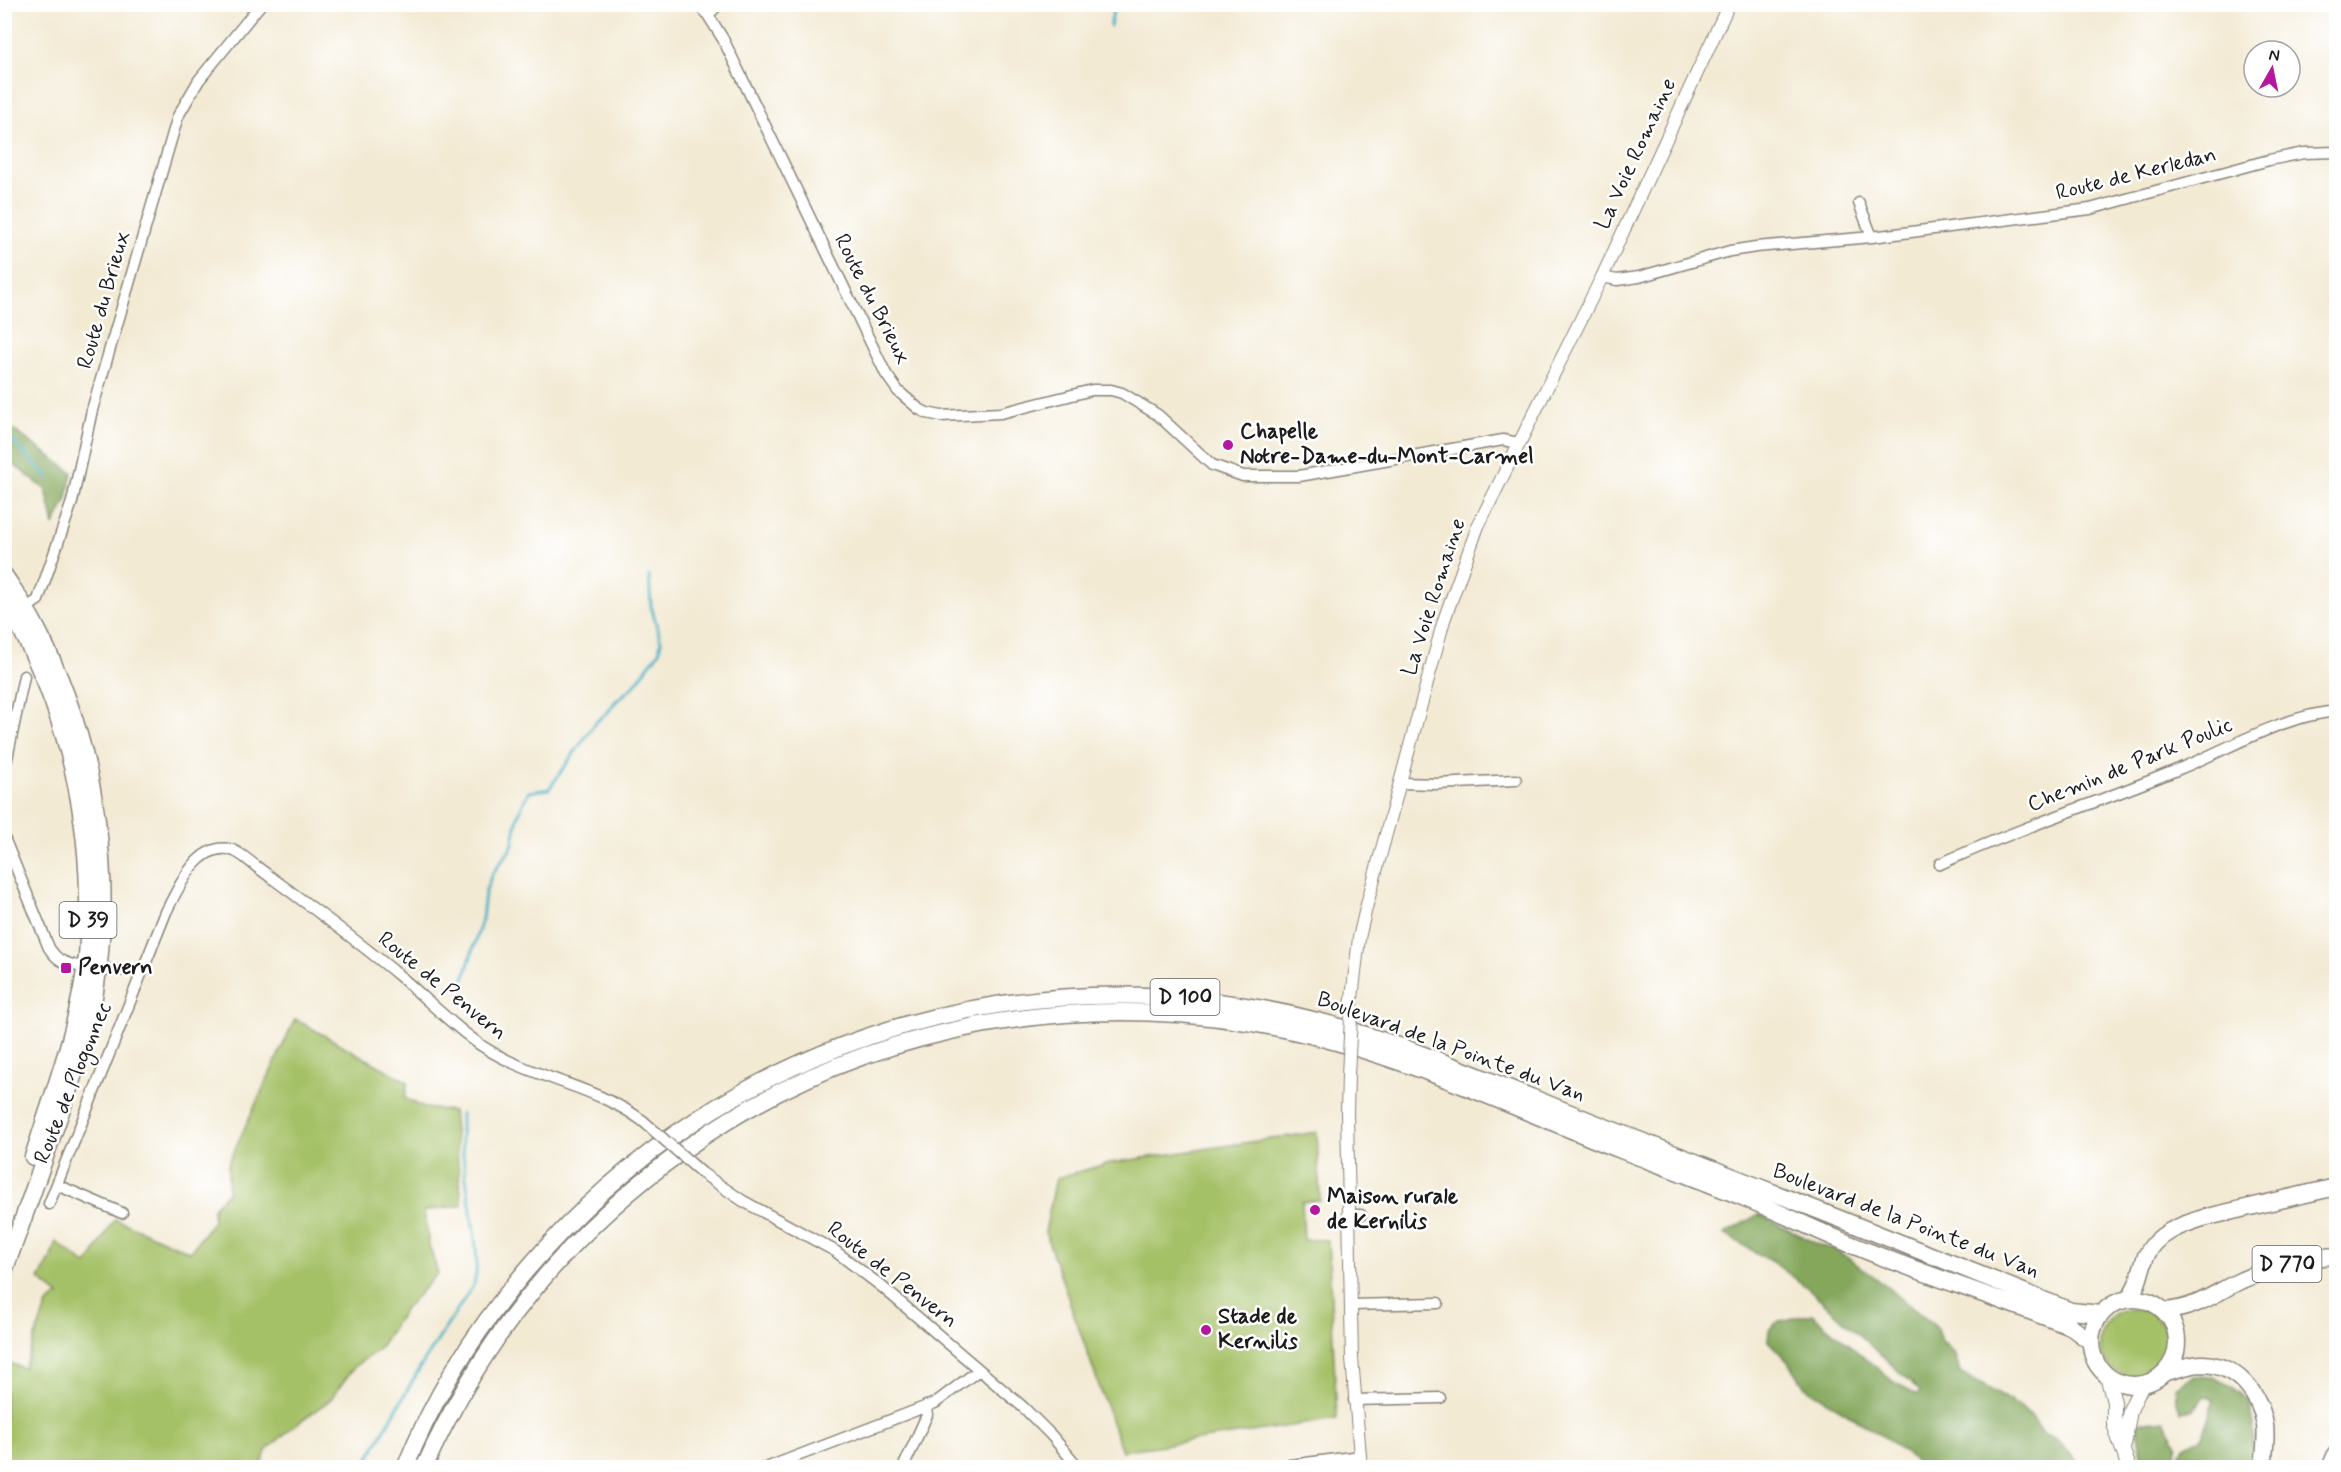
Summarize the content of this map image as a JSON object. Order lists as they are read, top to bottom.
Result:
{
  "streets": {
    "main road": [
      "D 39",
      "D 100",
      "Boulevard de la Pointe du Van",
      "Route de Plogonnec",
      "D 770"
    ],
    "street": [
      "La Voie Romaine",
      "Route de Kerledan",
      "Route du Brieux",
      "Chemin de Park Poulic",
      "Route de Penvern"
    ]
  },
  "crossings": [
    ["La Voie Romaine", "Route de Kerledan"],
    ["La Voie Romaine", "Route du Brieux"],
    ["Route du Brieux", "Route de Plogonnec"],
    ["Route de Penvern", "Route de Plogonnec"],
    ["Boulevard de la Pointe du Van", "D 770"]
  ],
  "places": {
    "other": ["Chapelle Notre-Dame-du-Mont-Carmel", "Maison rurale de Kernilis", "Stade de Kernilis"],
    "transit": ["Penvern"]
  },
  "north": "top"
}
